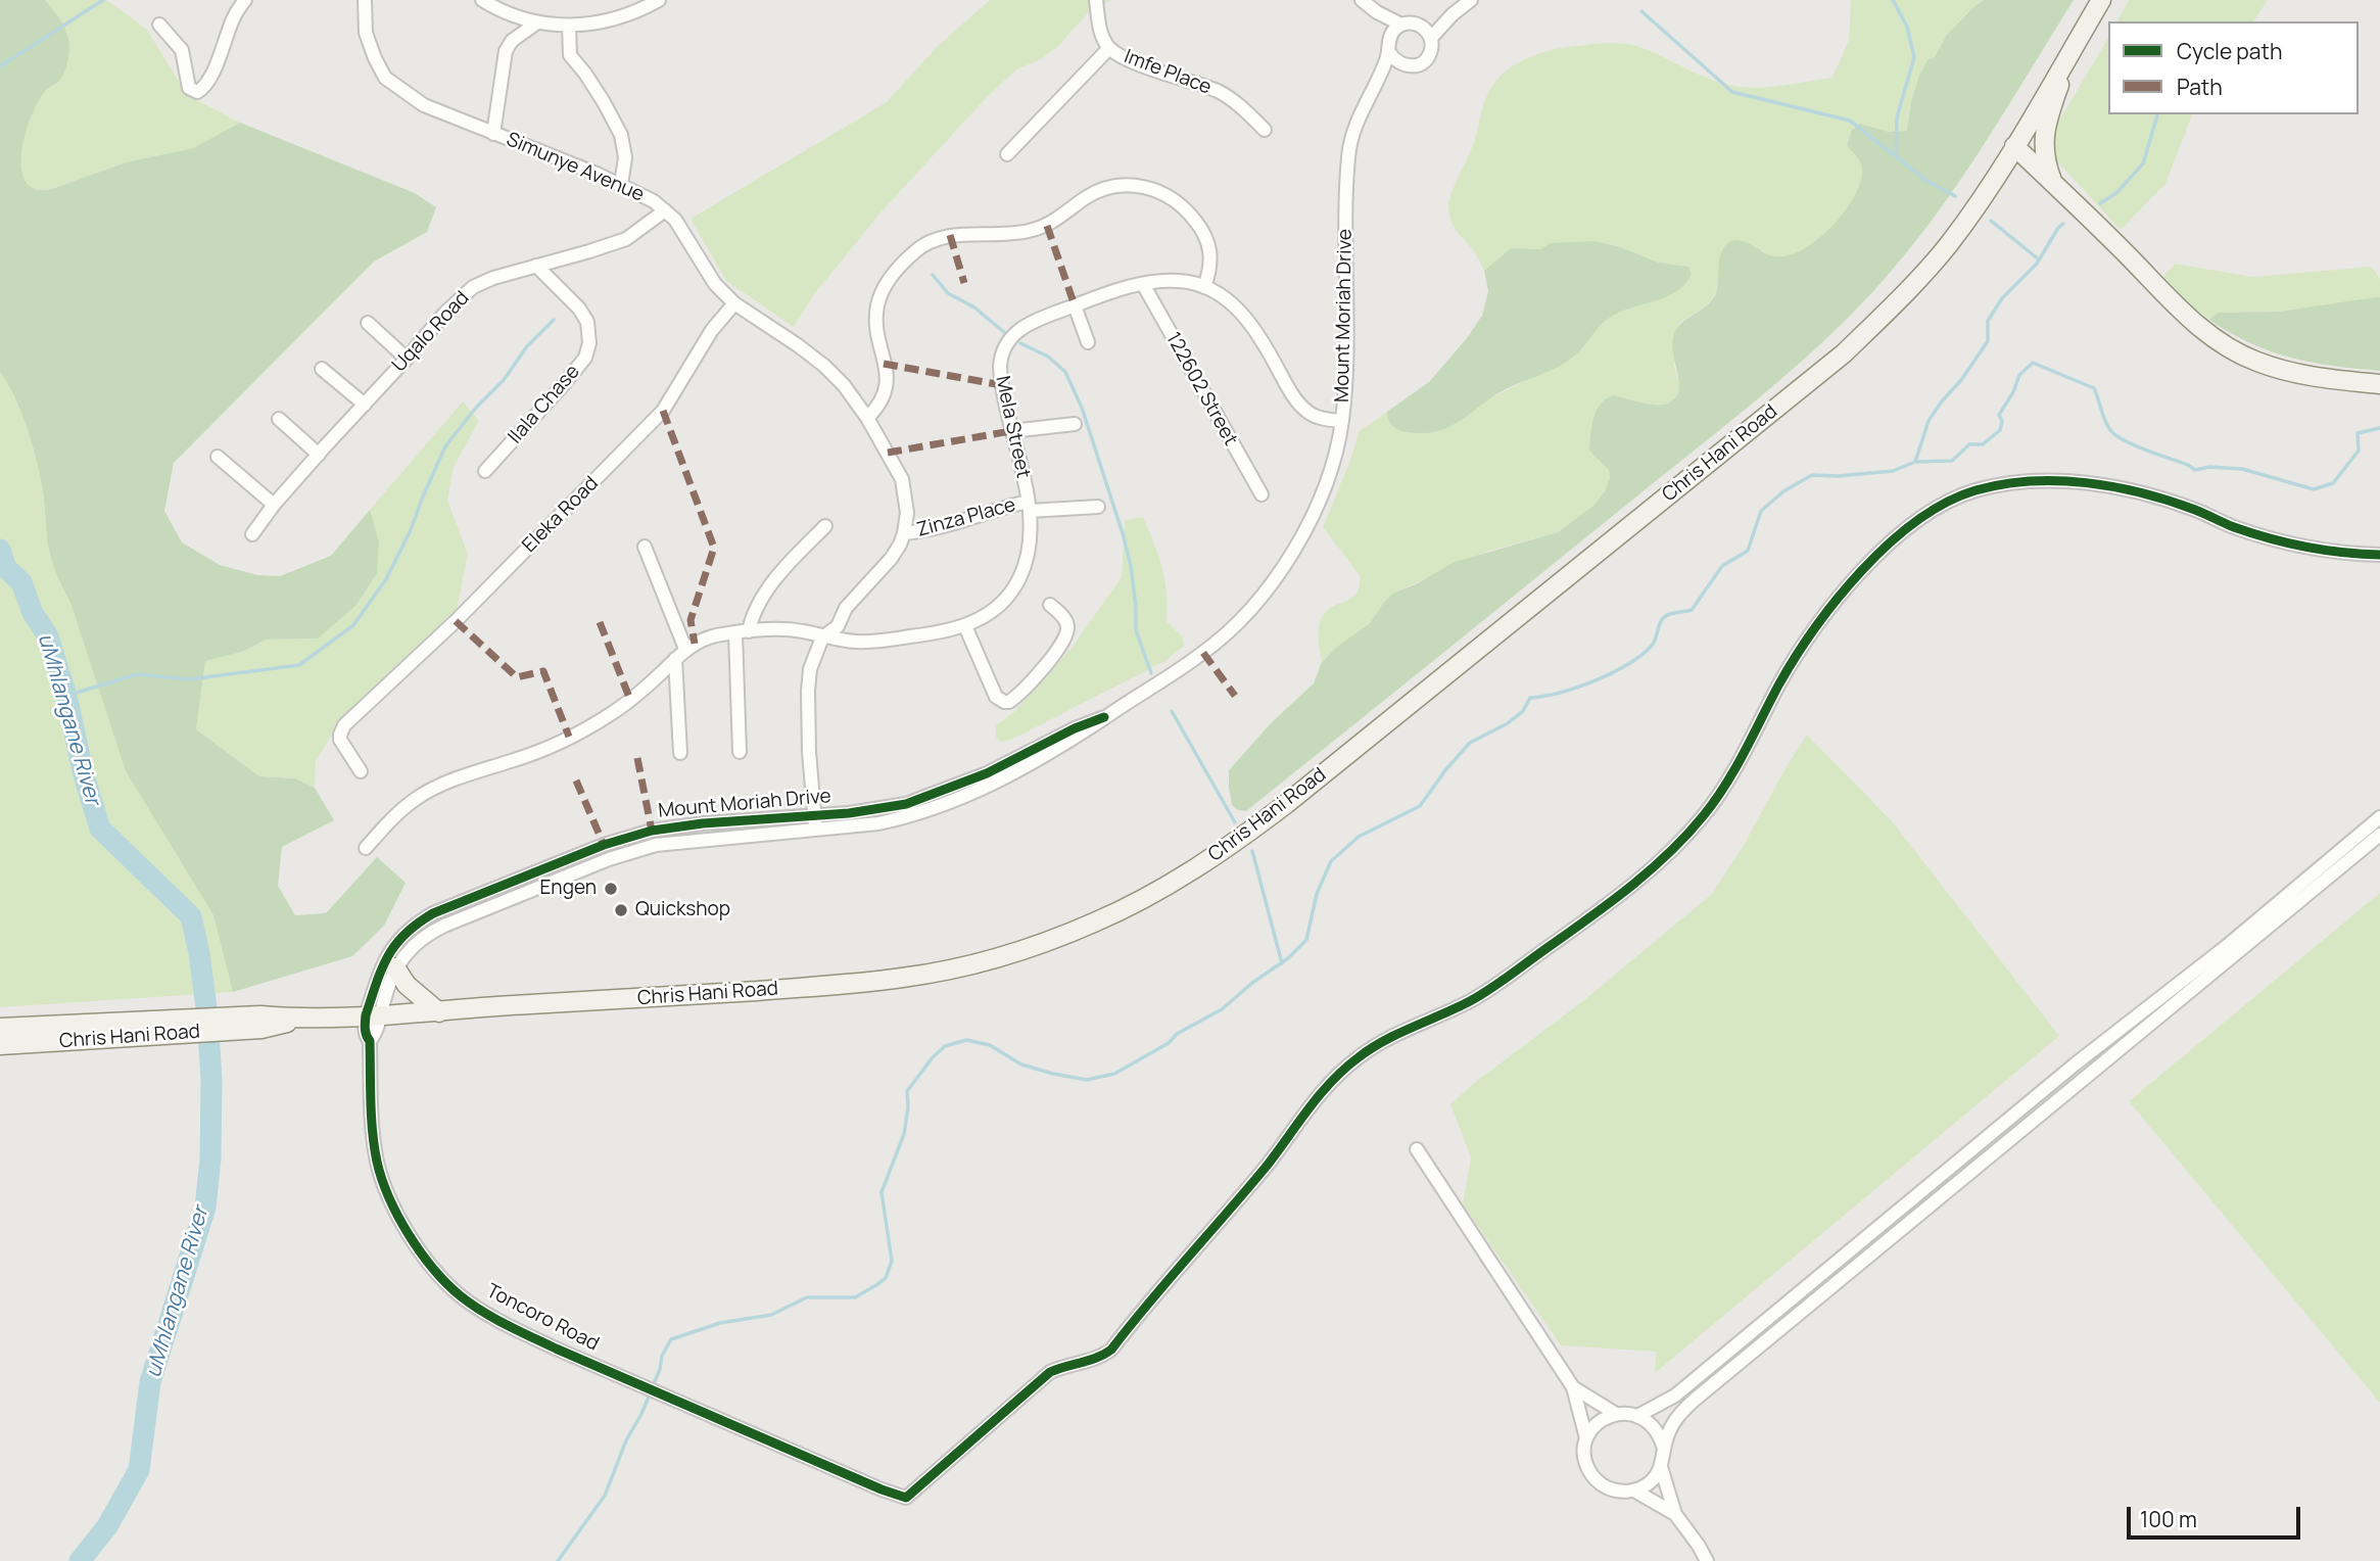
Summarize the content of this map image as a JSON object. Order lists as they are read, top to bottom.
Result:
{
  "streets": {
    "main road": ["Chris Hani Road"],
    "street": [
      "Imfe Place",
      "Simunye Avenue",
      "Mount Moriah Drive",
      "Uqalo Road",
      "122602 Street",
      "Ilala Chase",
      "Mela Street",
      "Eleka Road",
      "Zinza Place",
      "Toncoro Road"
    ]
  },
  "crossings": [
    ["Simunye Avenue", "Mount Moriah Drive"],
    ["Simunye Avenue", "Uqalo Road"],
    ["Simunye Avenue", "Mela Street"],
    ["Simunye Avenue", "Eleka Road"],
    ["Simunye Avenue", "Zinza Place"],
    ["Mount Moriah Drive", "Mela Street"],
    ["Mount Moriah Drive", "Chris Hani Road"],
    ["Mount Moriah Drive", "Toncoro Road"],
    ["Uqalo Road", "Ilala Chase"],
    ["122602 Street", "Mela Street"],
    ["Mela Street", "Zinza Place"],
    ["Chris Hani Road", "Toncoro Road"]
  ],
  "water": ["uMhlangane River"],
  "places": ["Engen", "Quickshop"],
  "legend": ["Cycle path", "Path"],
  "scale_bar": "100 m"
}
